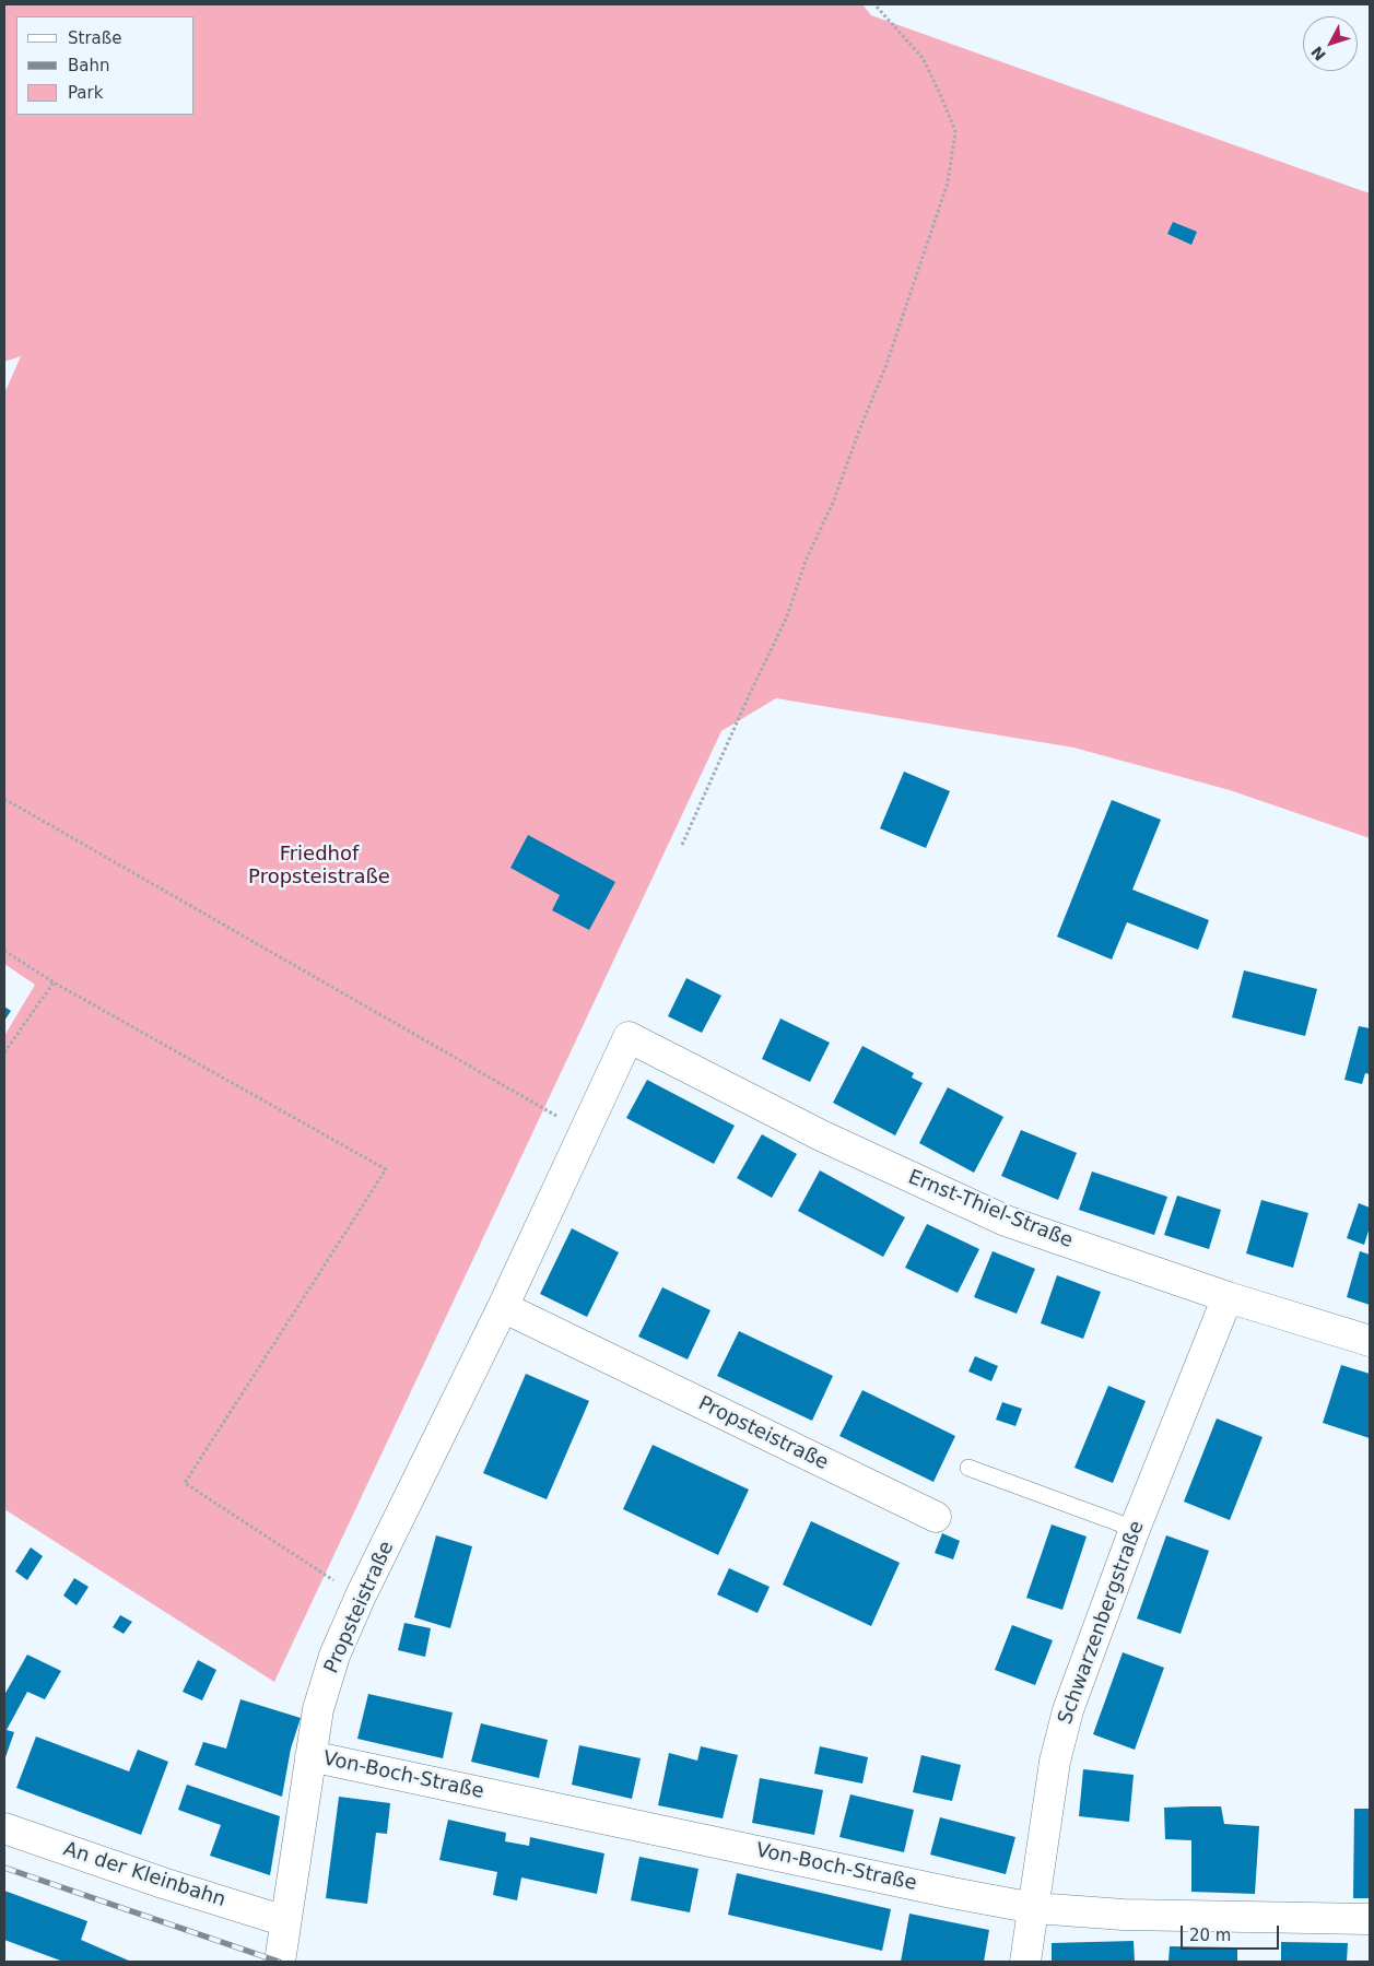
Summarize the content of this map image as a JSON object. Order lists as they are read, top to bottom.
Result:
{
  "streets": {
    "street": [
      "Ernst-Thiel-Straße",
      "Propsteistraße",
      "Schwarzenbergstraße",
      "Von-Boch-Straße",
      "An der Kleinbahn"
    ]
  },
  "crossings": [
    ["Ernst-Thiel-Straße", "Propsteistraße"],
    ["Ernst-Thiel-Straße", "Schwarzenbergstraße"],
    ["Propsteistraße", "Von-Boch-Straße"],
    ["Propsteistraße", "An der Kleinbahn"],
    ["Schwarzenbergstraße", "Von-Boch-Straße"]
  ],
  "parks": ["Friedhof Propsteistraße"],
  "legend": ["Straße", "Bahn", "Park"],
  "scale_bar": "20 m",
  "north": "bottom left"
}
